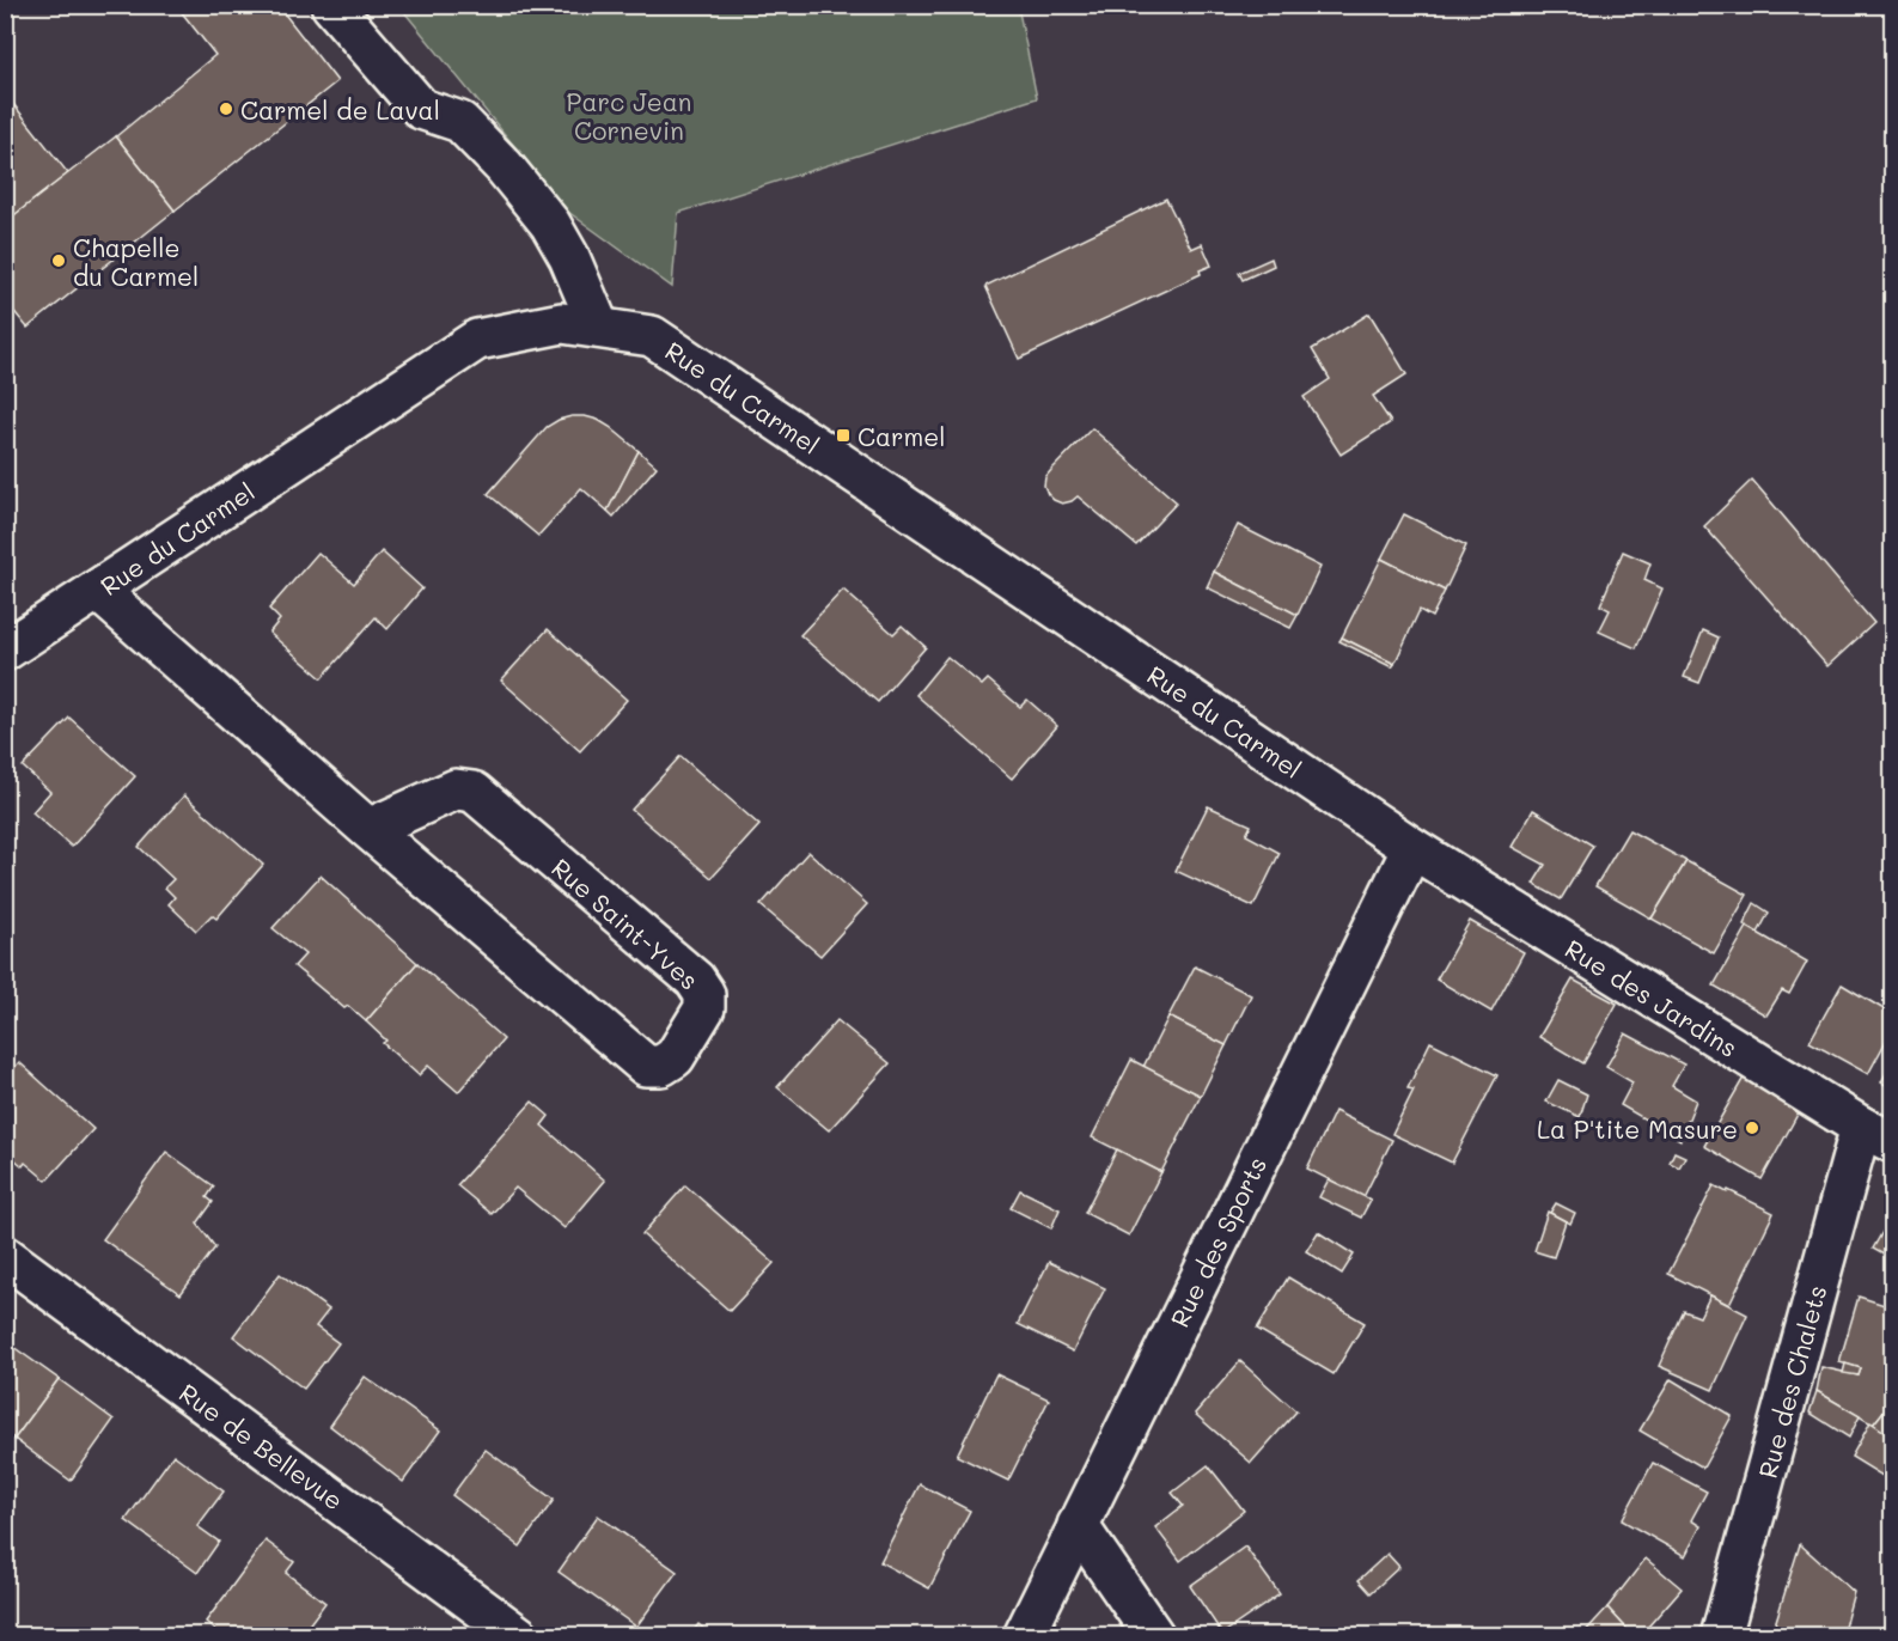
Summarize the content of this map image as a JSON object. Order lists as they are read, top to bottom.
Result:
{
  "streets": {
    "street": [
      "Rue du Carmel",
      "Rue Saint-Yves",
      "Rue des Jardins",
      "Rue des Sports",
      "Rue des Chalets",
      "Rue de Bellevue"
    ]
  },
  "crossings": [
    ["Rue du Carmel", "Rue Saint-Yves"],
    ["Rue du Carmel", "Rue des Jardins"],
    ["Rue du Carmel", "Rue des Sports"],
    ["Rue des Jardins", "Rue des Sports"],
    ["Rue des Jardins", "Rue des Chalets"]
  ],
  "parks": ["Parc Jean Cornevin"],
  "places": {
    "other": ["Carmel de Laval", "Chapelle du Carmel", "La P'tite Masure"],
    "transit": ["Carmel"]
  }
}
